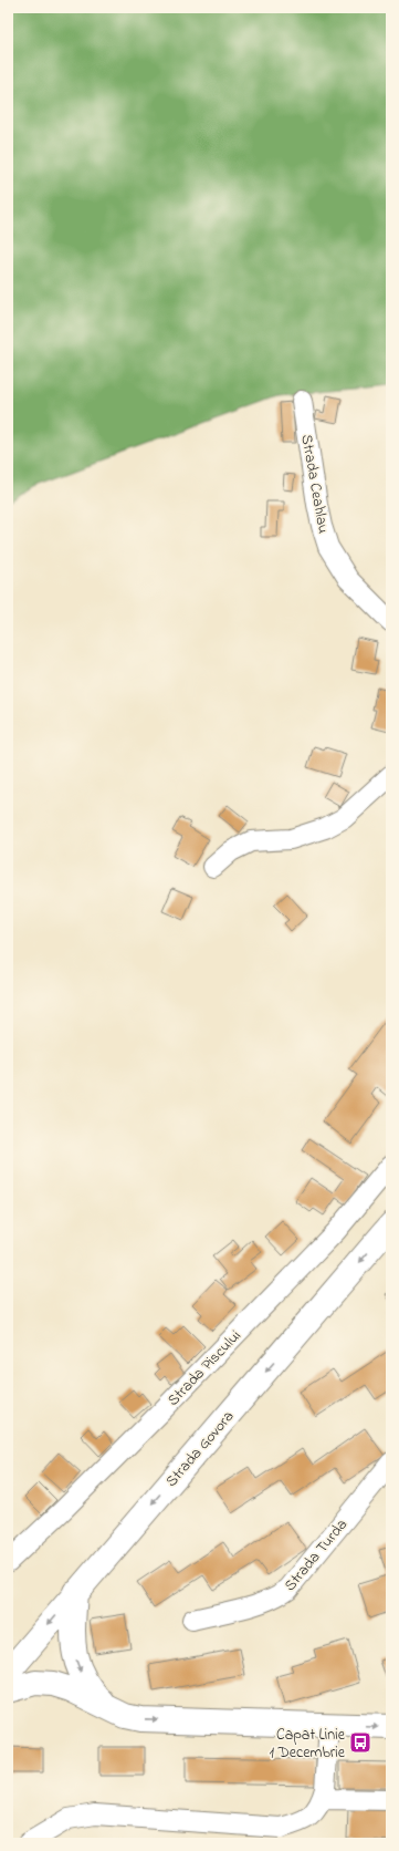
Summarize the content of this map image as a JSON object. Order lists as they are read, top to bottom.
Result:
{
  "streets": {
    "main road": ["Strada Govora"],
    "street": ["Strada Ceahlau", "Strada Piscului", "Strada Turda"]
  },
  "one_way": ["Strada Govora"],
  "places": {
    "bus stop": ["Capat Linie 1 Decembrie"]
  }
}
